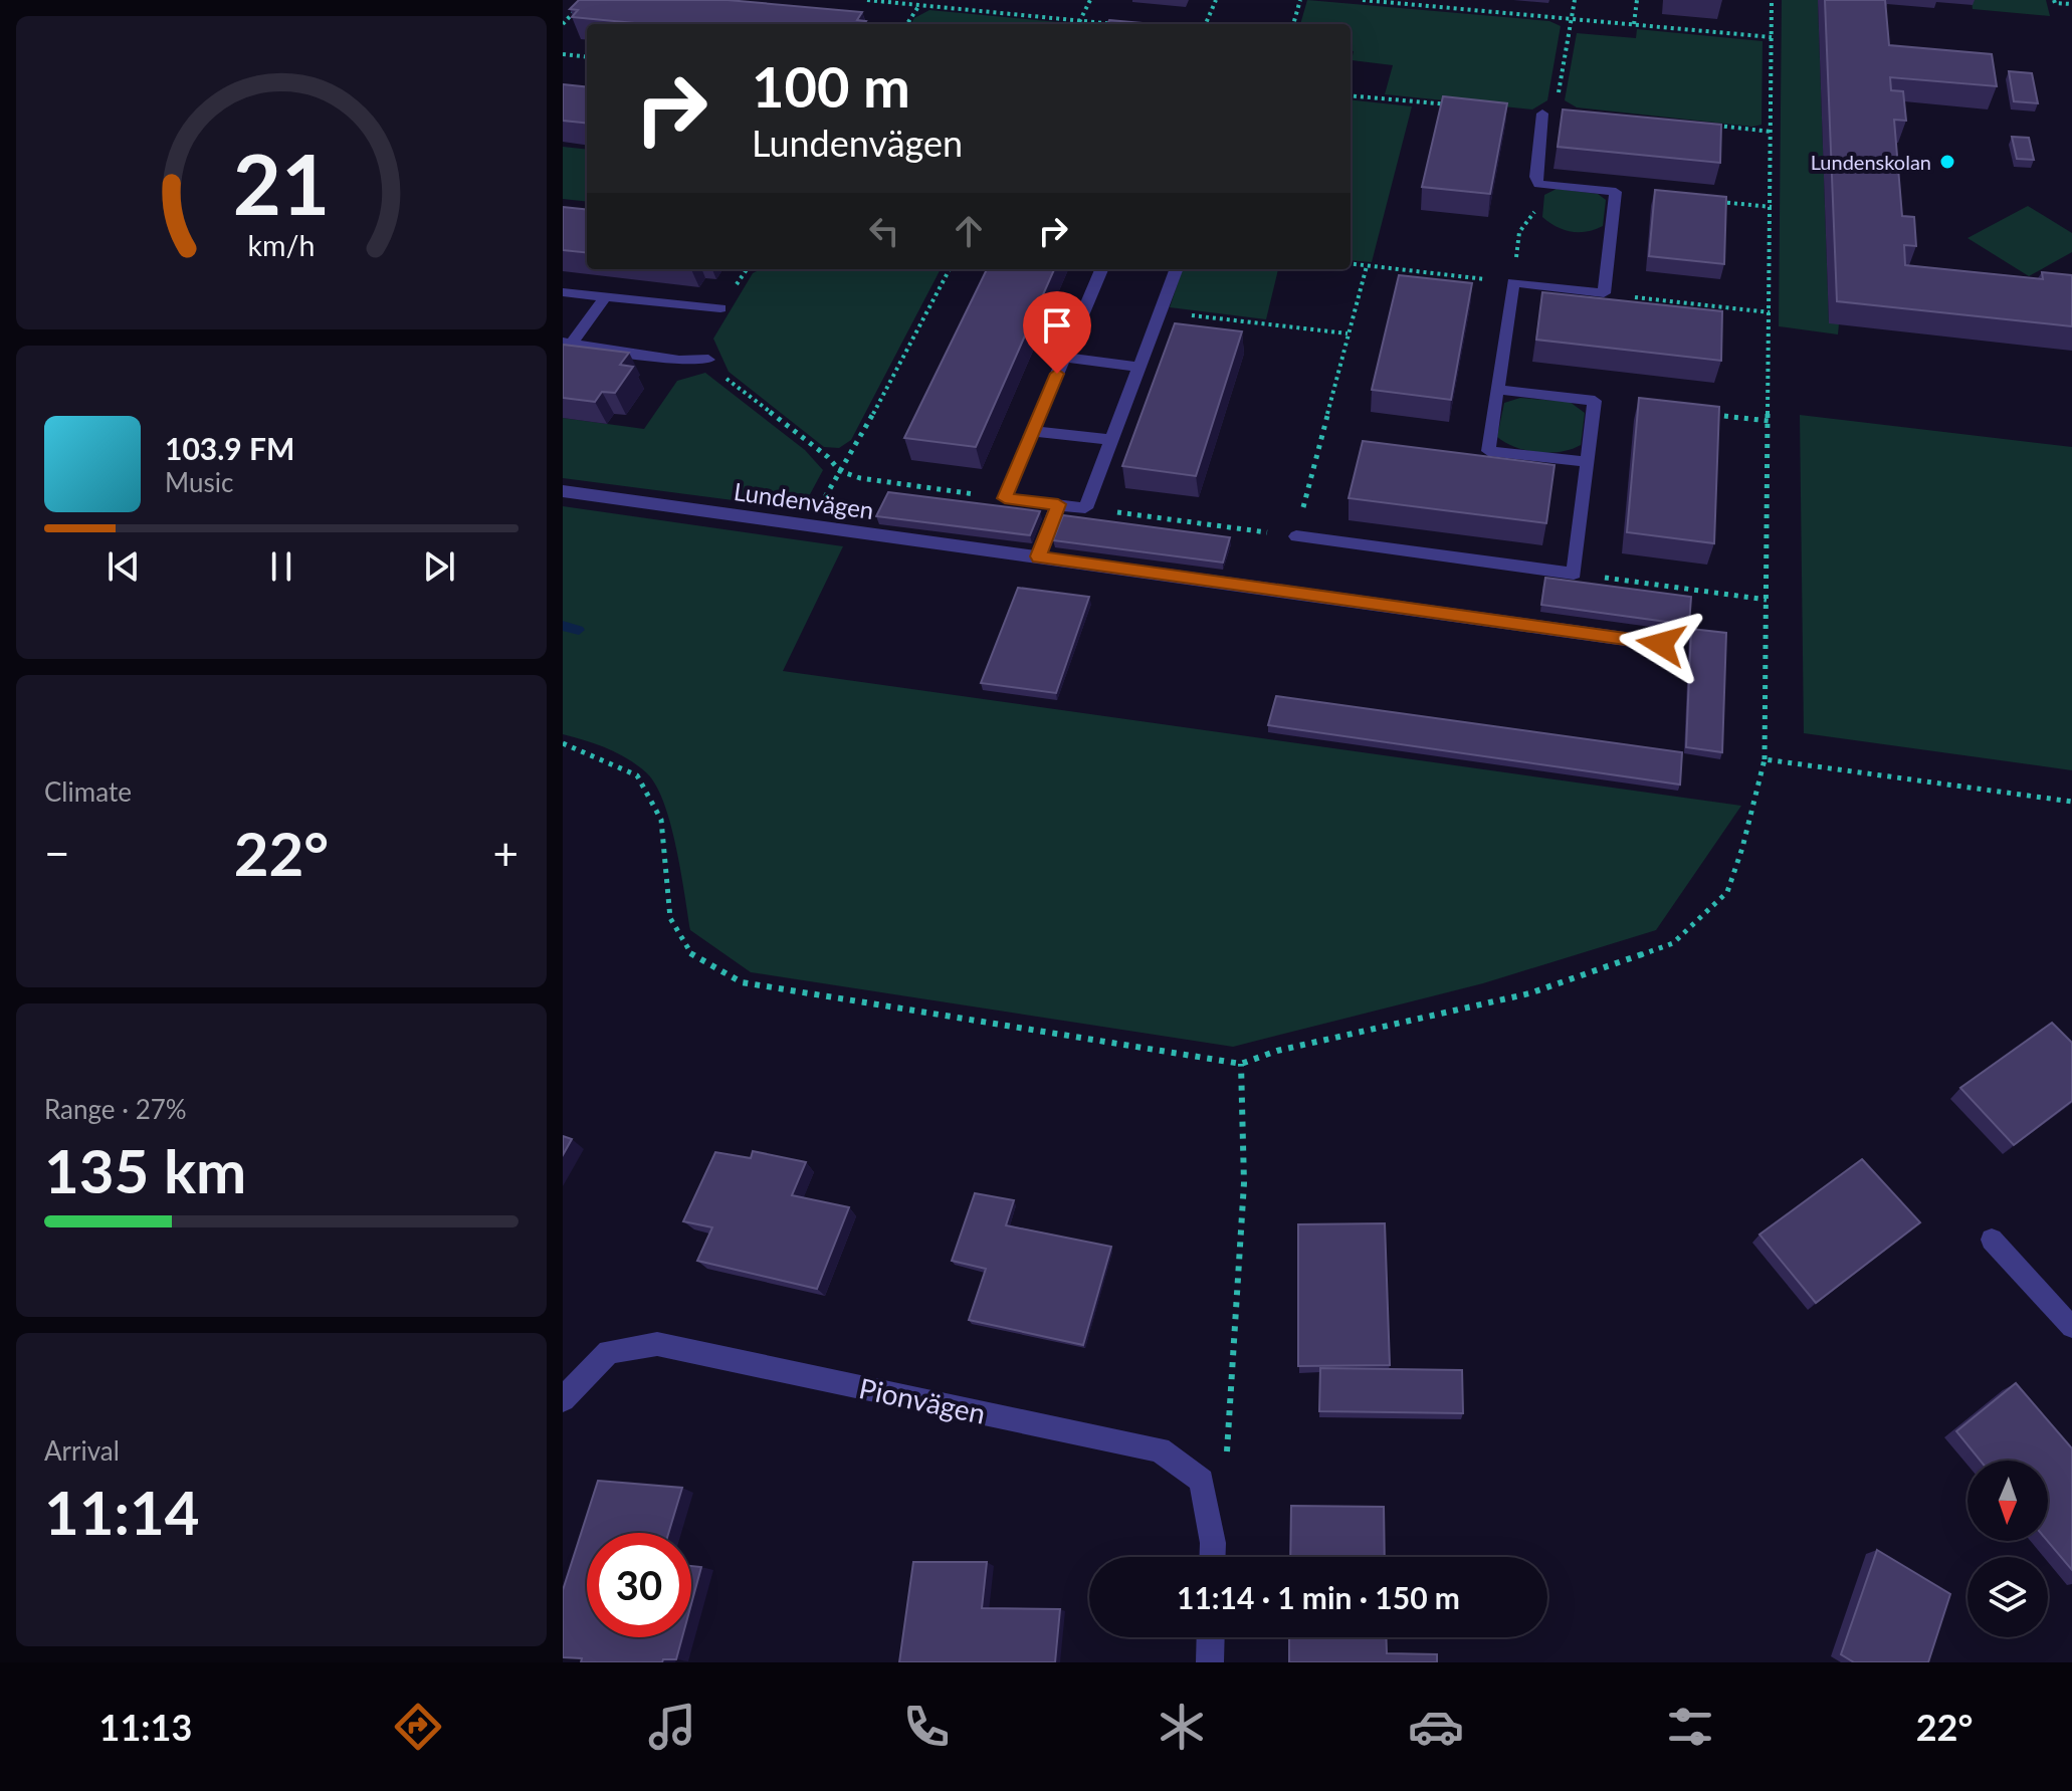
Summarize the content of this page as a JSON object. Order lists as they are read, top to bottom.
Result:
{
  "streets": {
    "street": ["Lundenvägen", "Pionvägen"]
  },
  "places": ["Lundenskolan"],
  "north": "bottom",
  "page": {
    "turn": ["100 m", "Lundenvägen"],
    "song": ["103.9 FM", "Music"],
    "tile": [
      "Climate",
      ["Range · 27%", "135 km"],
      ["Arrival", "11:14"]
    ],
    "heat": ["−", "22°", "+"],
    "limit": "30",
    "trip": "11:14 · 1 min · 150 m",
    "tabs": ["11:13", "22°"],
    "gauge": ["21", "km/h"]
  }
}
